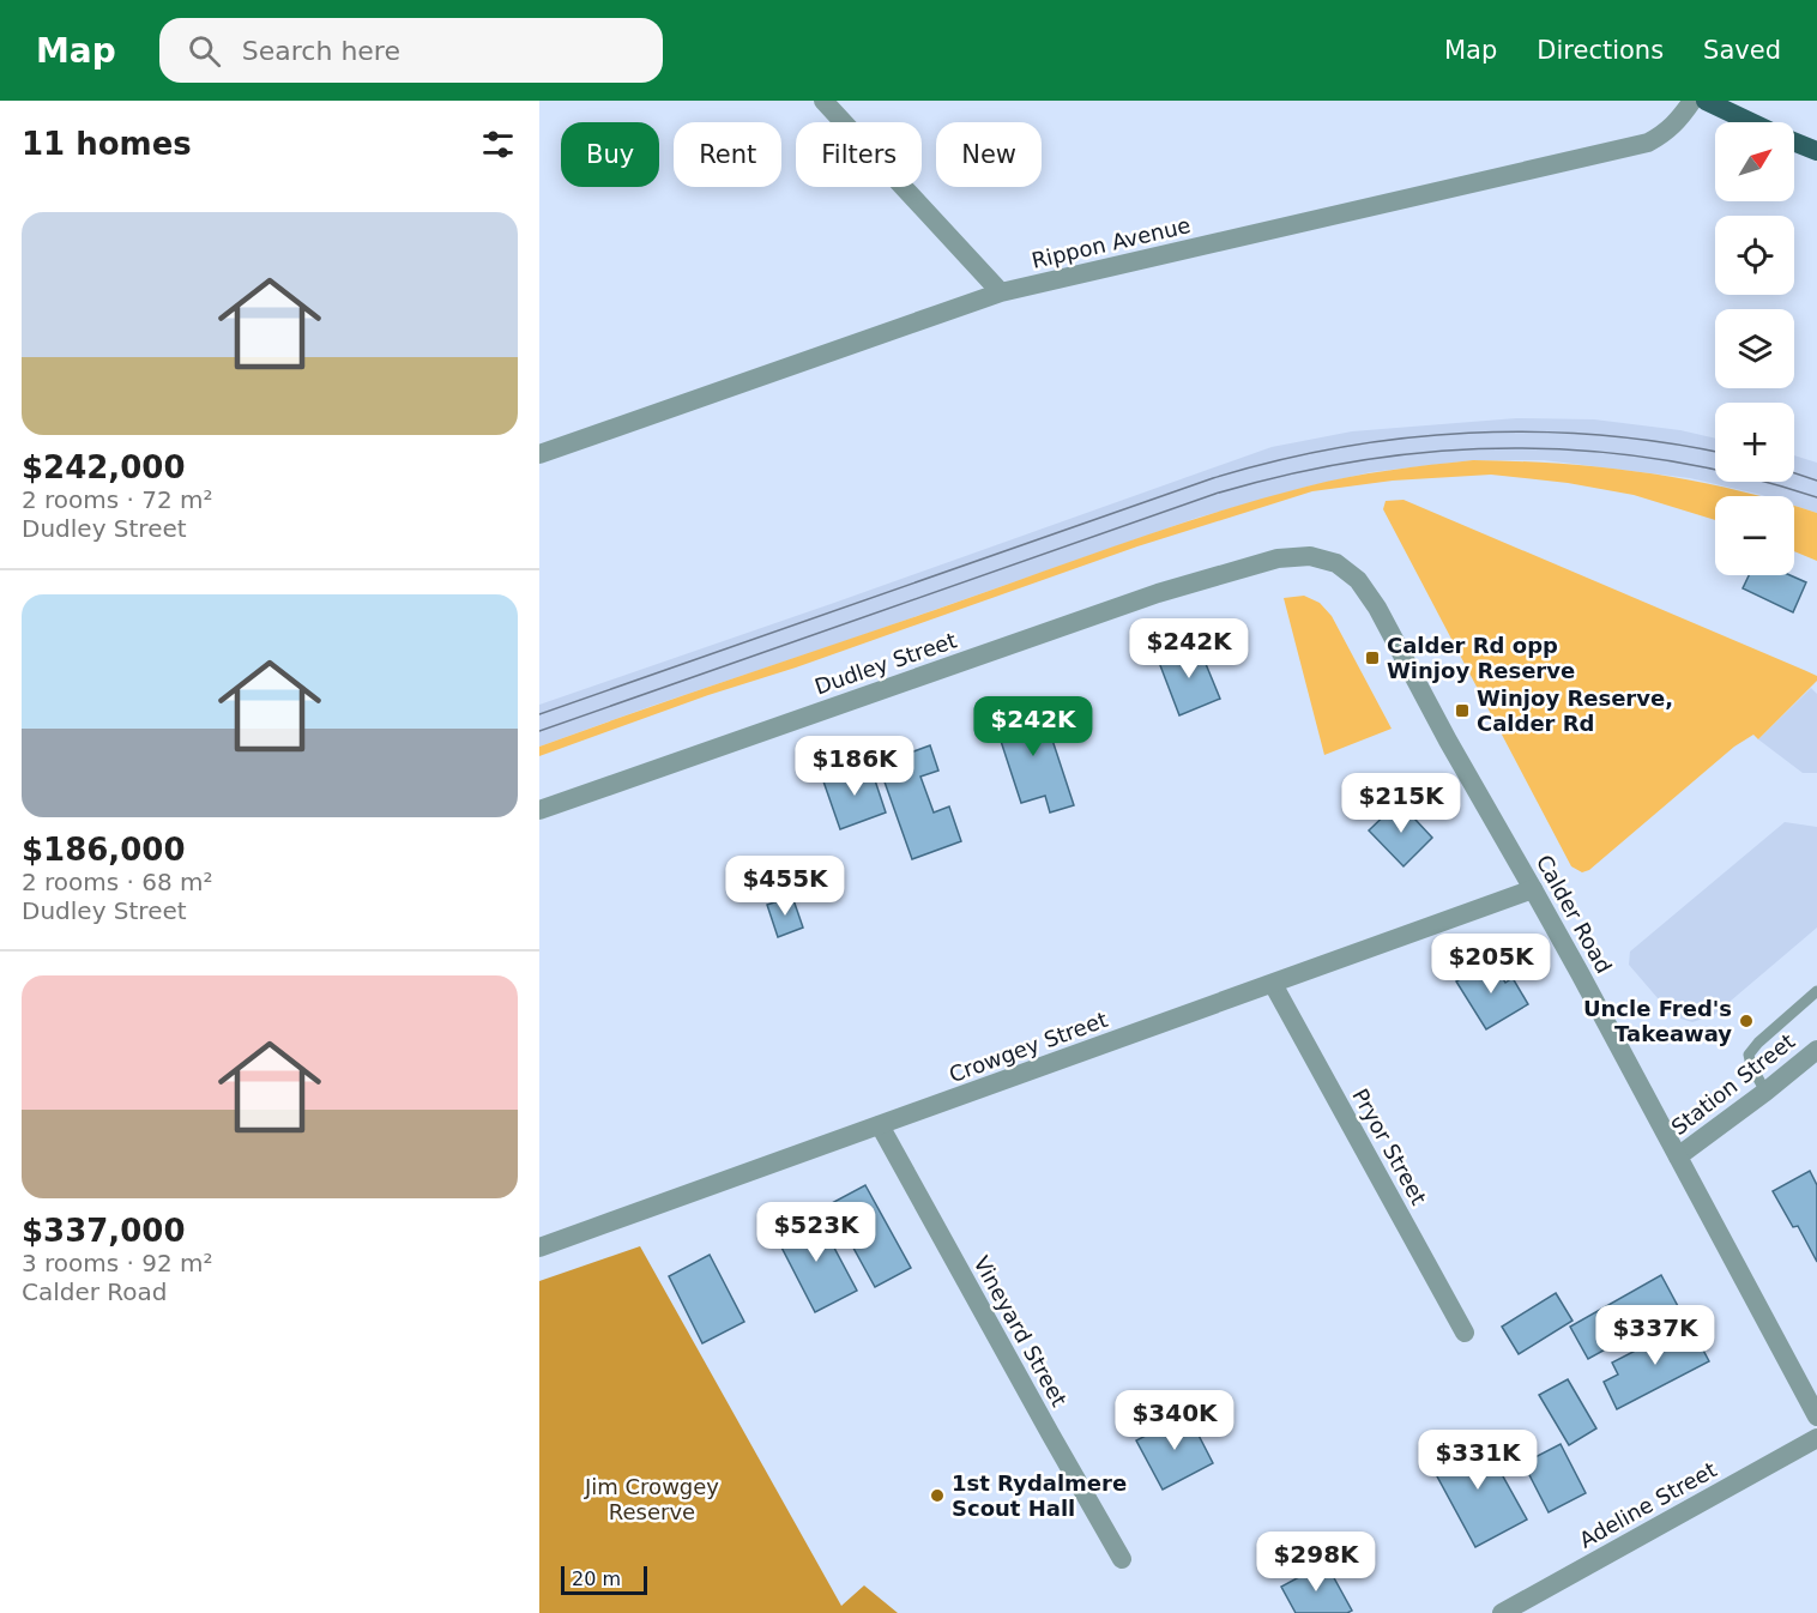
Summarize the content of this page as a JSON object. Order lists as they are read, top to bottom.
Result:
{
  "streets": {
    "street": [
      "Rippon Avenue",
      "Dudley Street",
      "Calder Road",
      "Crowgey Street",
      "Station Street",
      "Pryor Street",
      "Vineyard Street",
      "Adeline Street"
    ]
  },
  "crossings": [
    ["Dudley Street", "Calder Road"],
    ["Calder Road", "Crowgey Street"],
    ["Calder Road", "Station Street"],
    ["Crowgey Street", "Pryor Street"],
    ["Crowgey Street", "Vineyard Street"]
  ],
  "parks": ["Jim Crowgey Reserve"],
  "places": {
    "transit": ["Calder Rd opp Winjoy Reserve", "Winjoy Reserve, Calder Rd"],
    "other": ["Uncle Fred's Takeaway", "1st Rydalmere Scout Hall"]
  },
  "scale_bar": "20 m",
  "north": "top right",
  "page": {
    "header": "Map",
    "search": "Search here",
    "nav": ["Map", "Directions", "Saved"],
    "heading": "11 homes",
    "map_buttons": ["+", "−"],
    "chip": [
      "Buy",
      "Rent",
      "Filters",
      "New"
    ],
    "list": [
      {
        "name": "$242,000",
        "note": "2 rooms · 72 m² · Dudley Street"
      },
      {
        "name": "$186,000",
        "note": "2 rooms · 68 m² · Dudley Street"
      },
      {
        "name": "$337,000",
        "note": "3 rooms · 92 m² · Calder Road"
      }
    ],
    "price": [
      "$242K",
      "$242K",
      "$186K",
      "$215K",
      "$455K",
      "$205K",
      "$523K",
      "$337K",
      "$340K",
      "$331K",
      "$298K"
    ],
    "scale": "20 m"
  }
}
